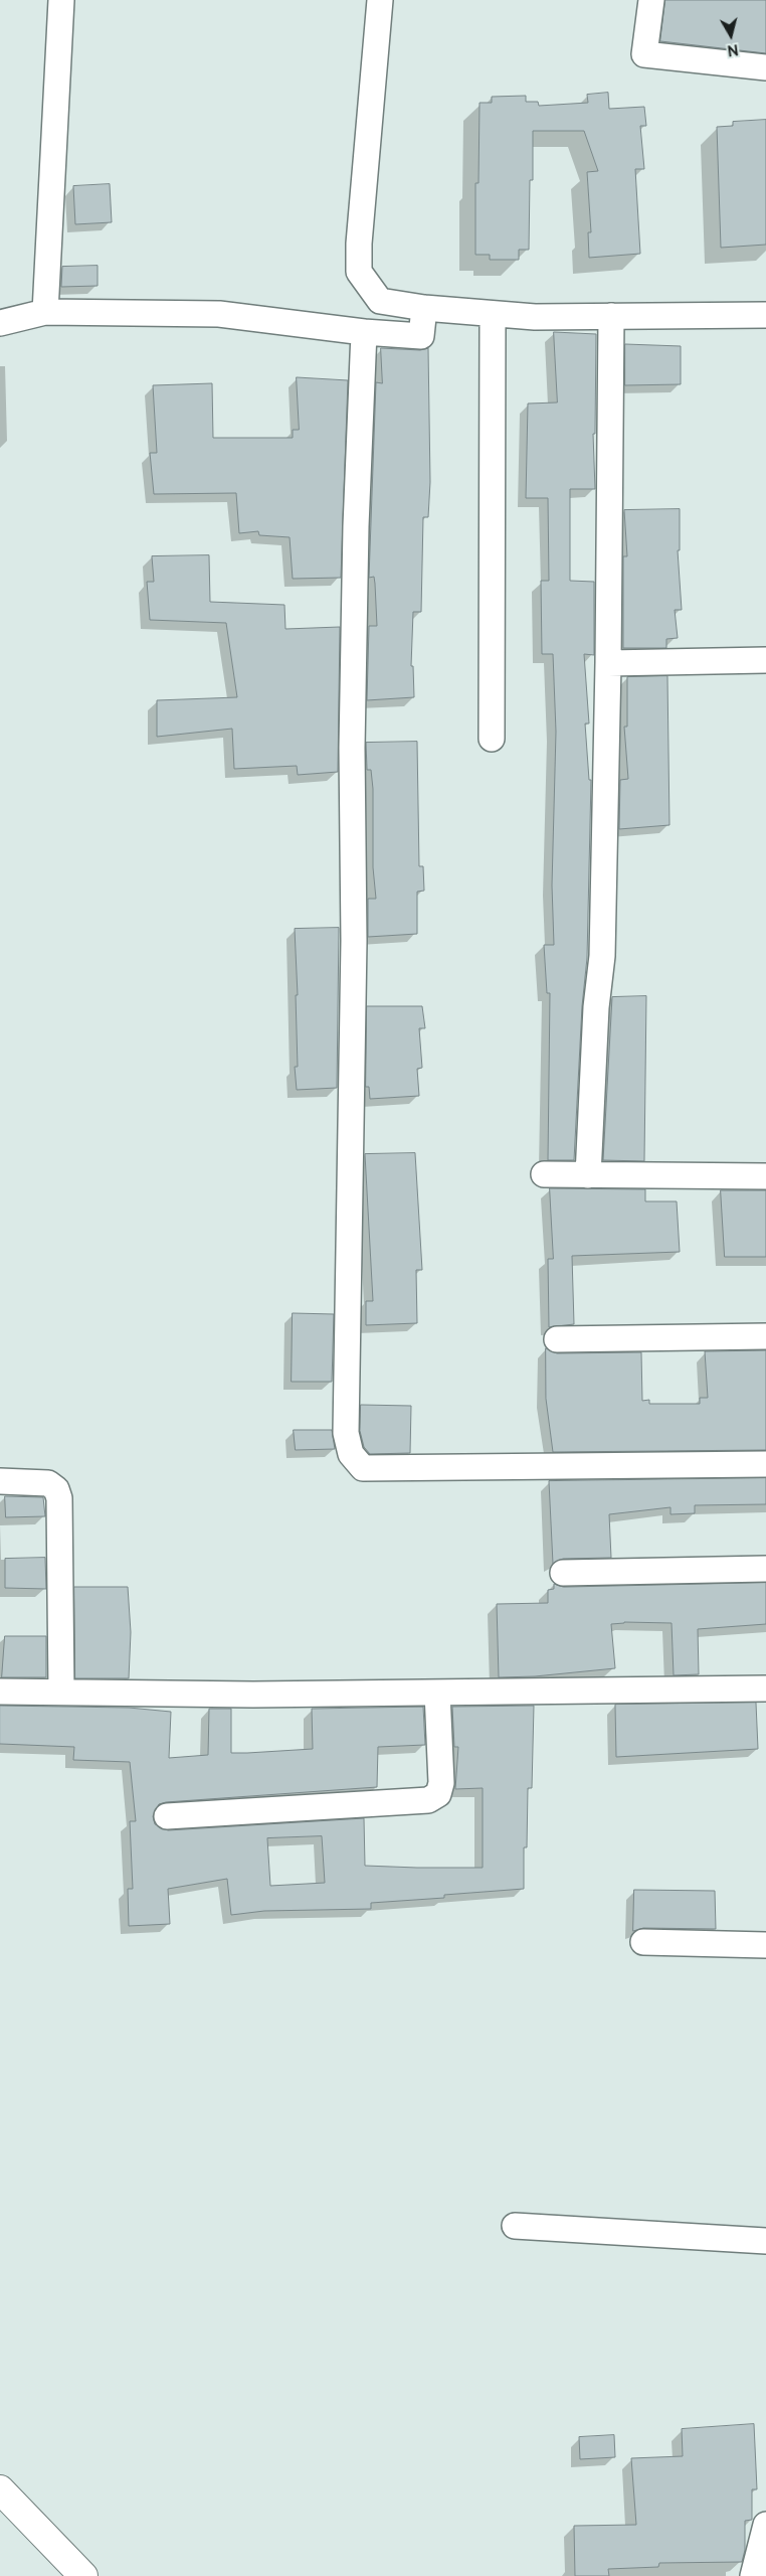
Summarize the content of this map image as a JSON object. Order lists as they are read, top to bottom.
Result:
{
  "north": "bottom"
}
